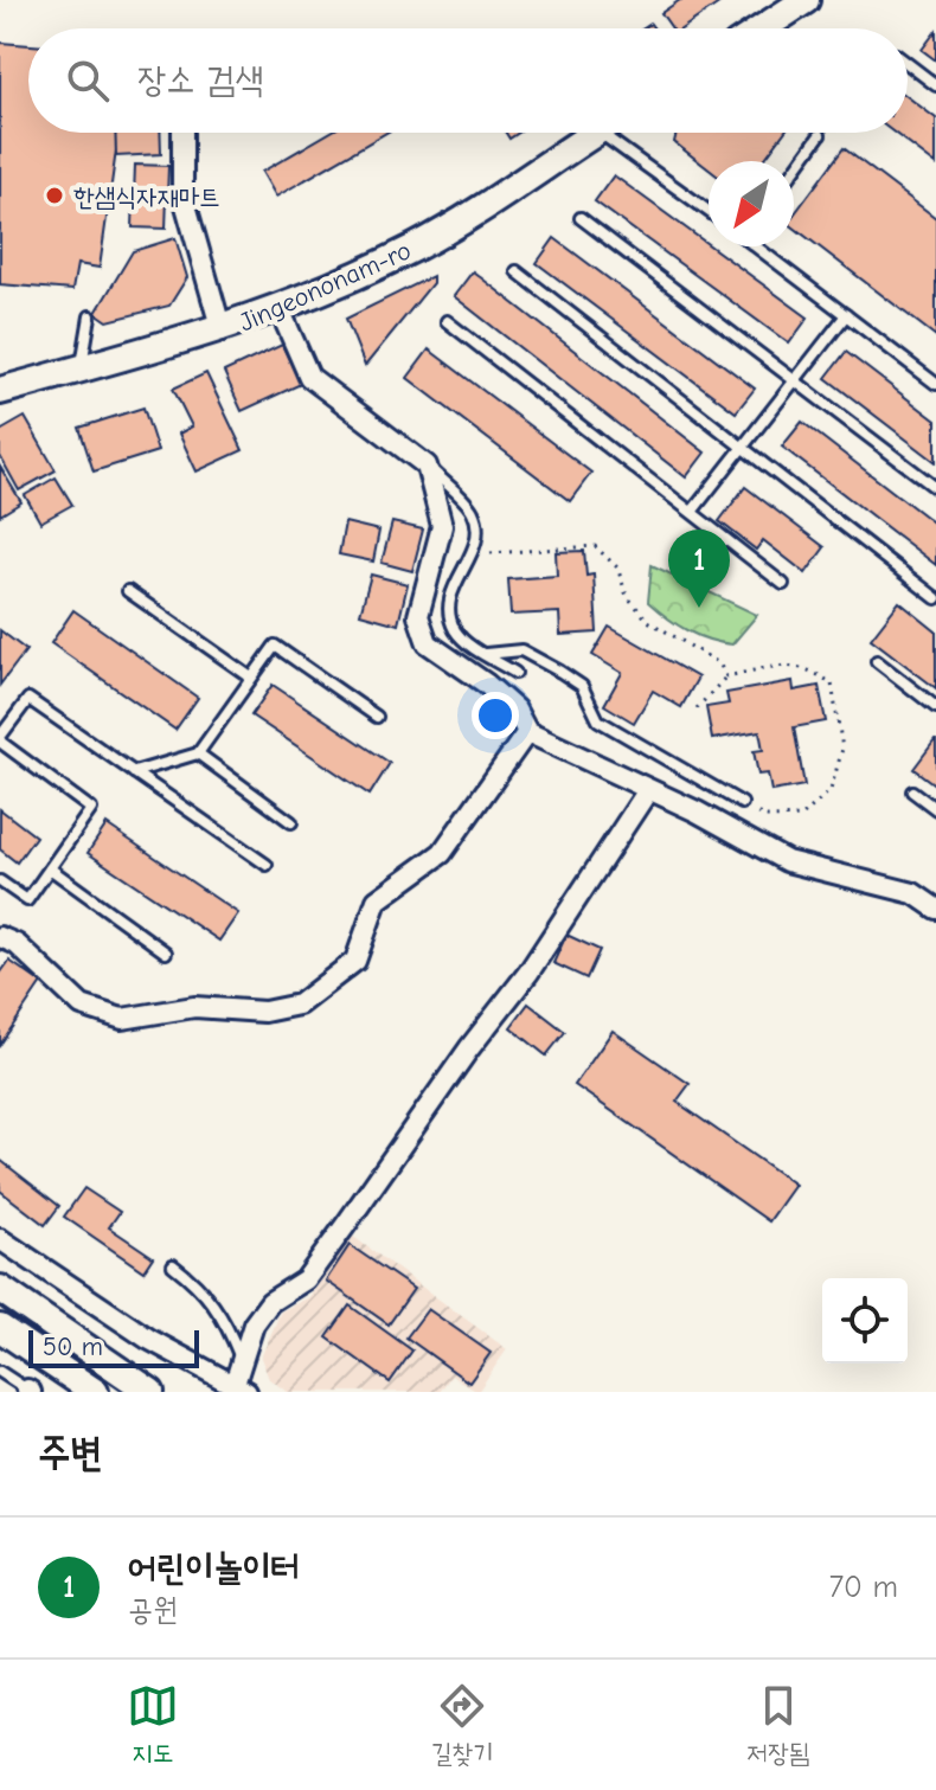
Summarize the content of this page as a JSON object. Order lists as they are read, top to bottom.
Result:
{
  "streets": {
    "main road": ["Jingeononam-ro"]
  },
  "places": ["한샘식자재마트"],
  "scale_bar": "50 m",
  "north": "bottom left",
  "page": {
    "search": "장소 검색",
    "pins": "1",
    "scale": "50 m",
    "heading": "주변",
    "list": [
      {
        "mark": "1",
        "name": "어린이놀이터",
        "note": "공원",
        "value": "70 m"
      }
    ],
    "nav": ["지도", "길찾기", "저장됨"]
  }
}
